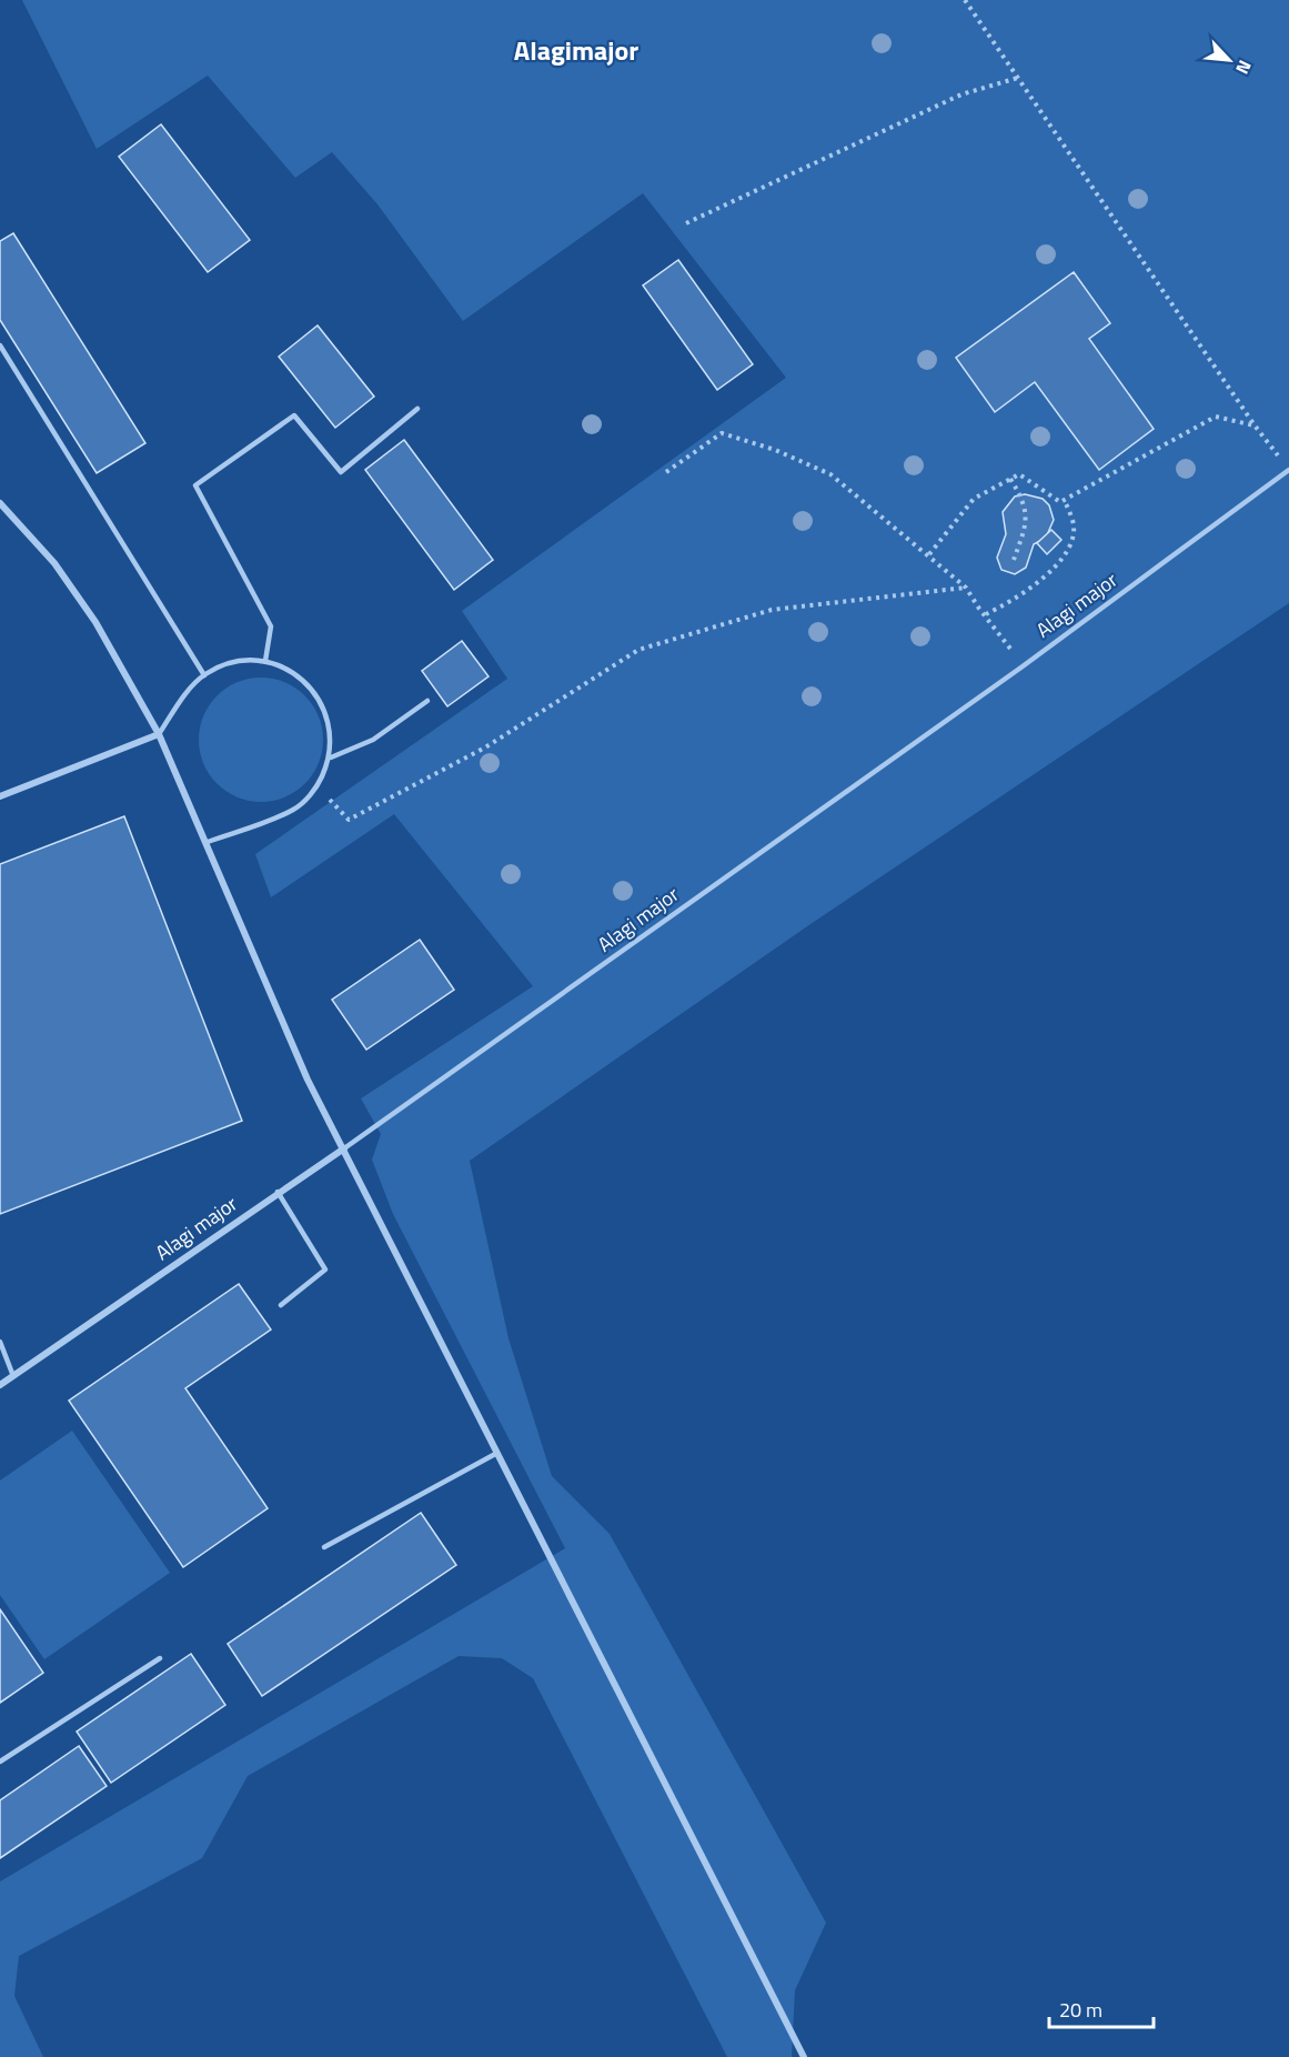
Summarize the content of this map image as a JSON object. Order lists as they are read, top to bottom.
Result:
{
  "streets": {
    "street": ["Alagi major"]
  },
  "districts": ["Alagimajor"],
  "scale_bar": "20 m",
  "north": "bottom right"
}
